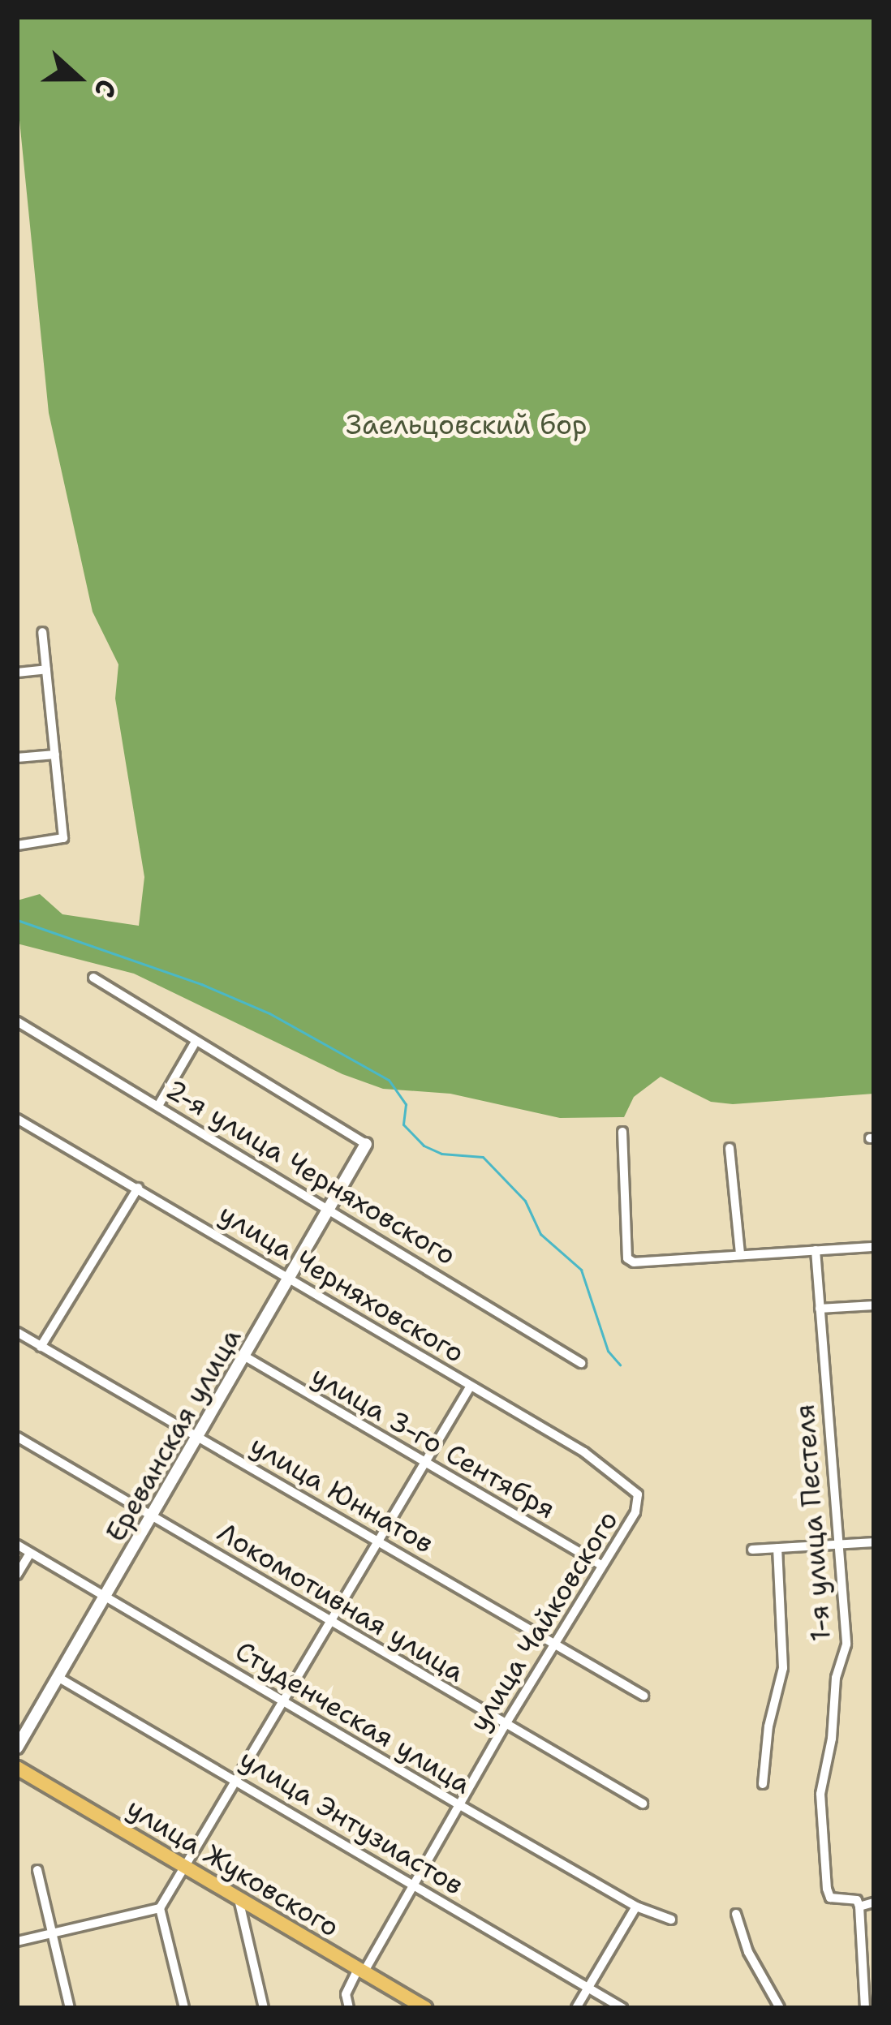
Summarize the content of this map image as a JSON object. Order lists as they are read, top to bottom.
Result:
{
  "streets": {
    "main road": ["улица Жуковского"],
    "street": [
      "2-я улица Черняховского",
      "улица Черняховского",
      "Ереванская улица",
      "улица 3-го Сентября",
      "улица Юннатов",
      "1-я улица Пестеля",
      "Локомотивная улица",
      "улица Чайковского",
      "Студенческая улица",
      "улица Энтузиастов"
    ]
  },
  "crossings": [
    ["2-я улица Черняховского", "Ереванская улица"],
    ["улица Черняховского", "Ереванская улица"],
    ["улица Черняховского", "улица Чайковского"],
    ["Ереванская улица", "улица 3-го Сентября"],
    ["Ереванская улица", "улица Юннатов"],
    ["Ереванская улица", "Локомотивная улица"],
    ["Ереванская улица", "Студенческая улица"],
    ["Ереванская улица", "улица Энтузиастов"],
    ["улица 3-го Сентября", "улица Чайковского"],
    ["улица Юннатов", "улица Чайковского"],
    ["Локомотивная улица", "улица Чайковского"],
    ["улица Чайковского", "Студенческая улица"],
    ["улица Чайковского", "улица Энтузиастов"],
    ["улица Чайковского", "улица Жуковского"]
  ],
  "parks": ["Заельцовский бор"],
  "north": "right"
}
